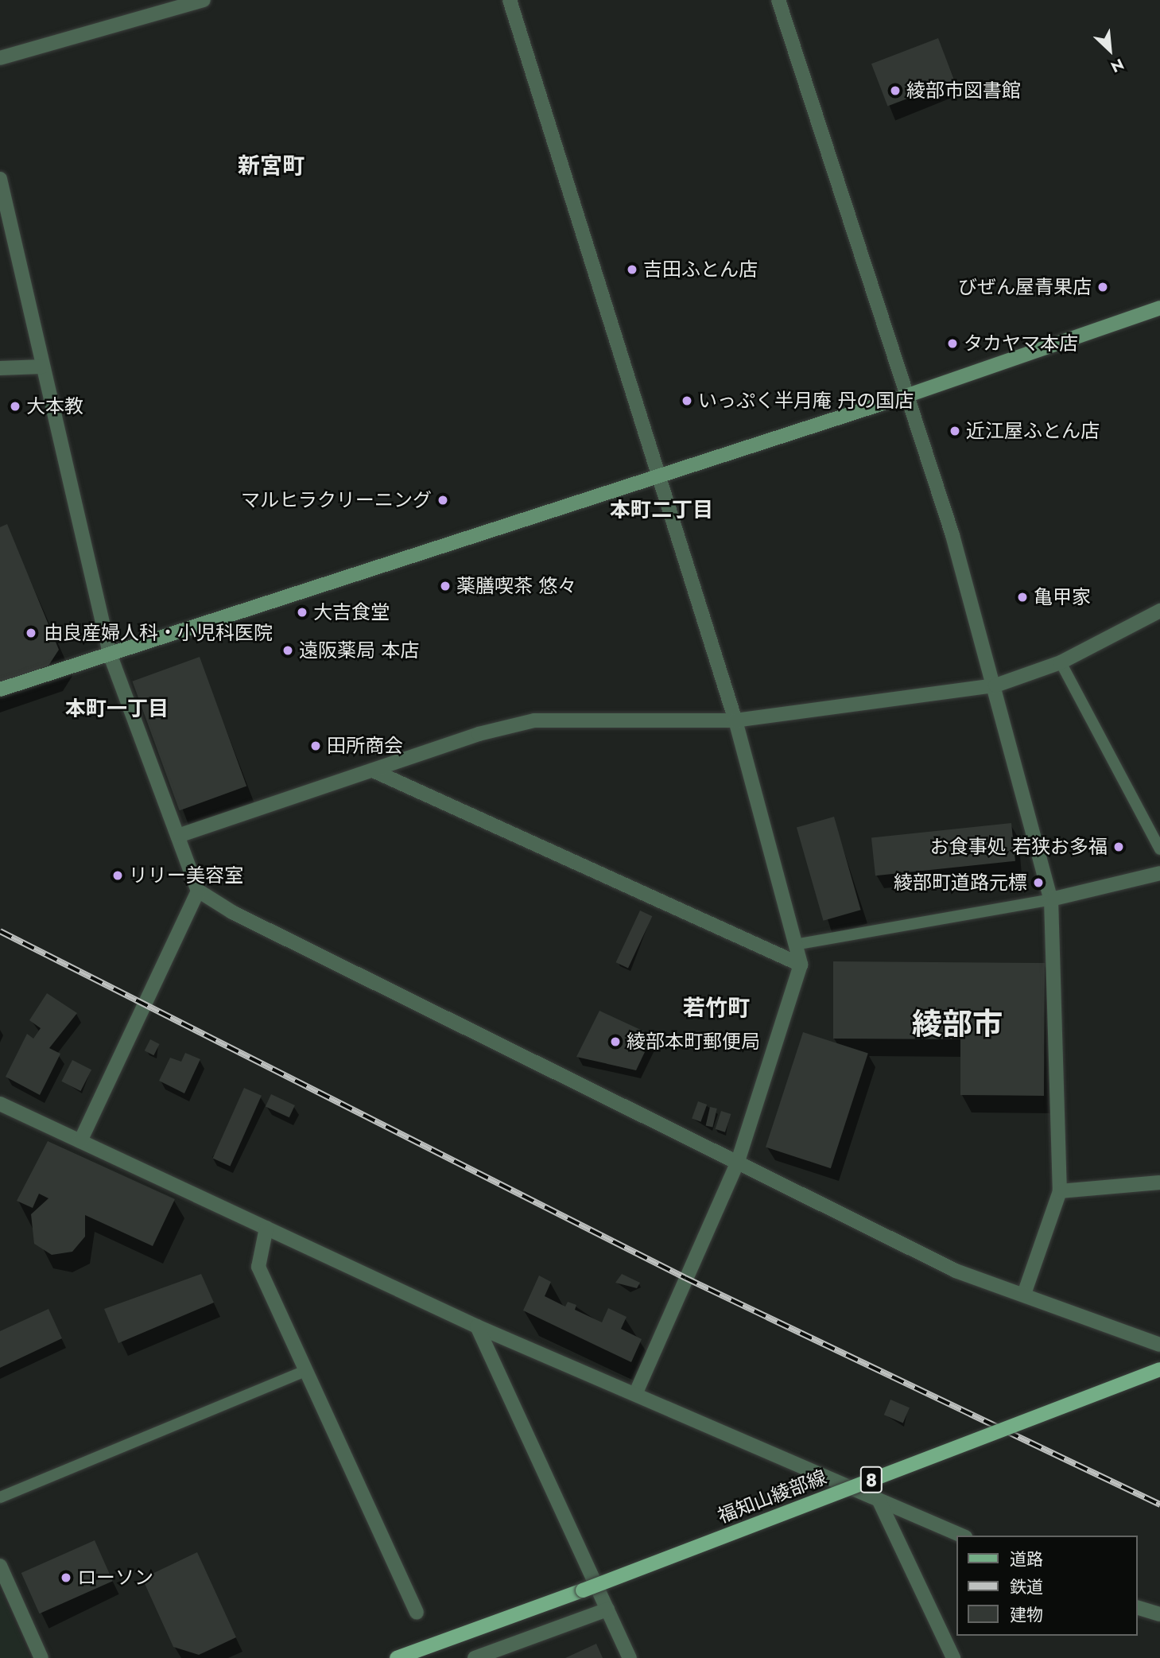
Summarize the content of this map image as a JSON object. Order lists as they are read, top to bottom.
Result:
{
  "streets": {
    "main road": ["8", "福知山綾部線"]
  },
  "districts": [
    "新宮町",
    "本町二丁目",
    "本町一丁目",
    "若竹町",
    "綾部市"
  ],
  "places": [
    "綾部市図書館",
    "吉田ふとん店",
    "びぜん屋青果店",
    "タカヤマ本店",
    "いっぷく半月庵 丹の国店",
    "大本教",
    "近江屋ふとん店",
    "マルヒラクリーニング",
    "薬膳喫茶 悠々",
    "亀甲家",
    "大吉食堂",
    "由良産婦人科・小児科医院",
    "遠阪薬局 本店",
    "田所商会",
    "お食事処 若狭お多福",
    "リリー美容室",
    "綾部町道路元標",
    "綾部本町郵便局",
    "ローソン"
  ],
  "legend": ["道路", "鉄道", "建物"],
  "north": "bottom right"
}
